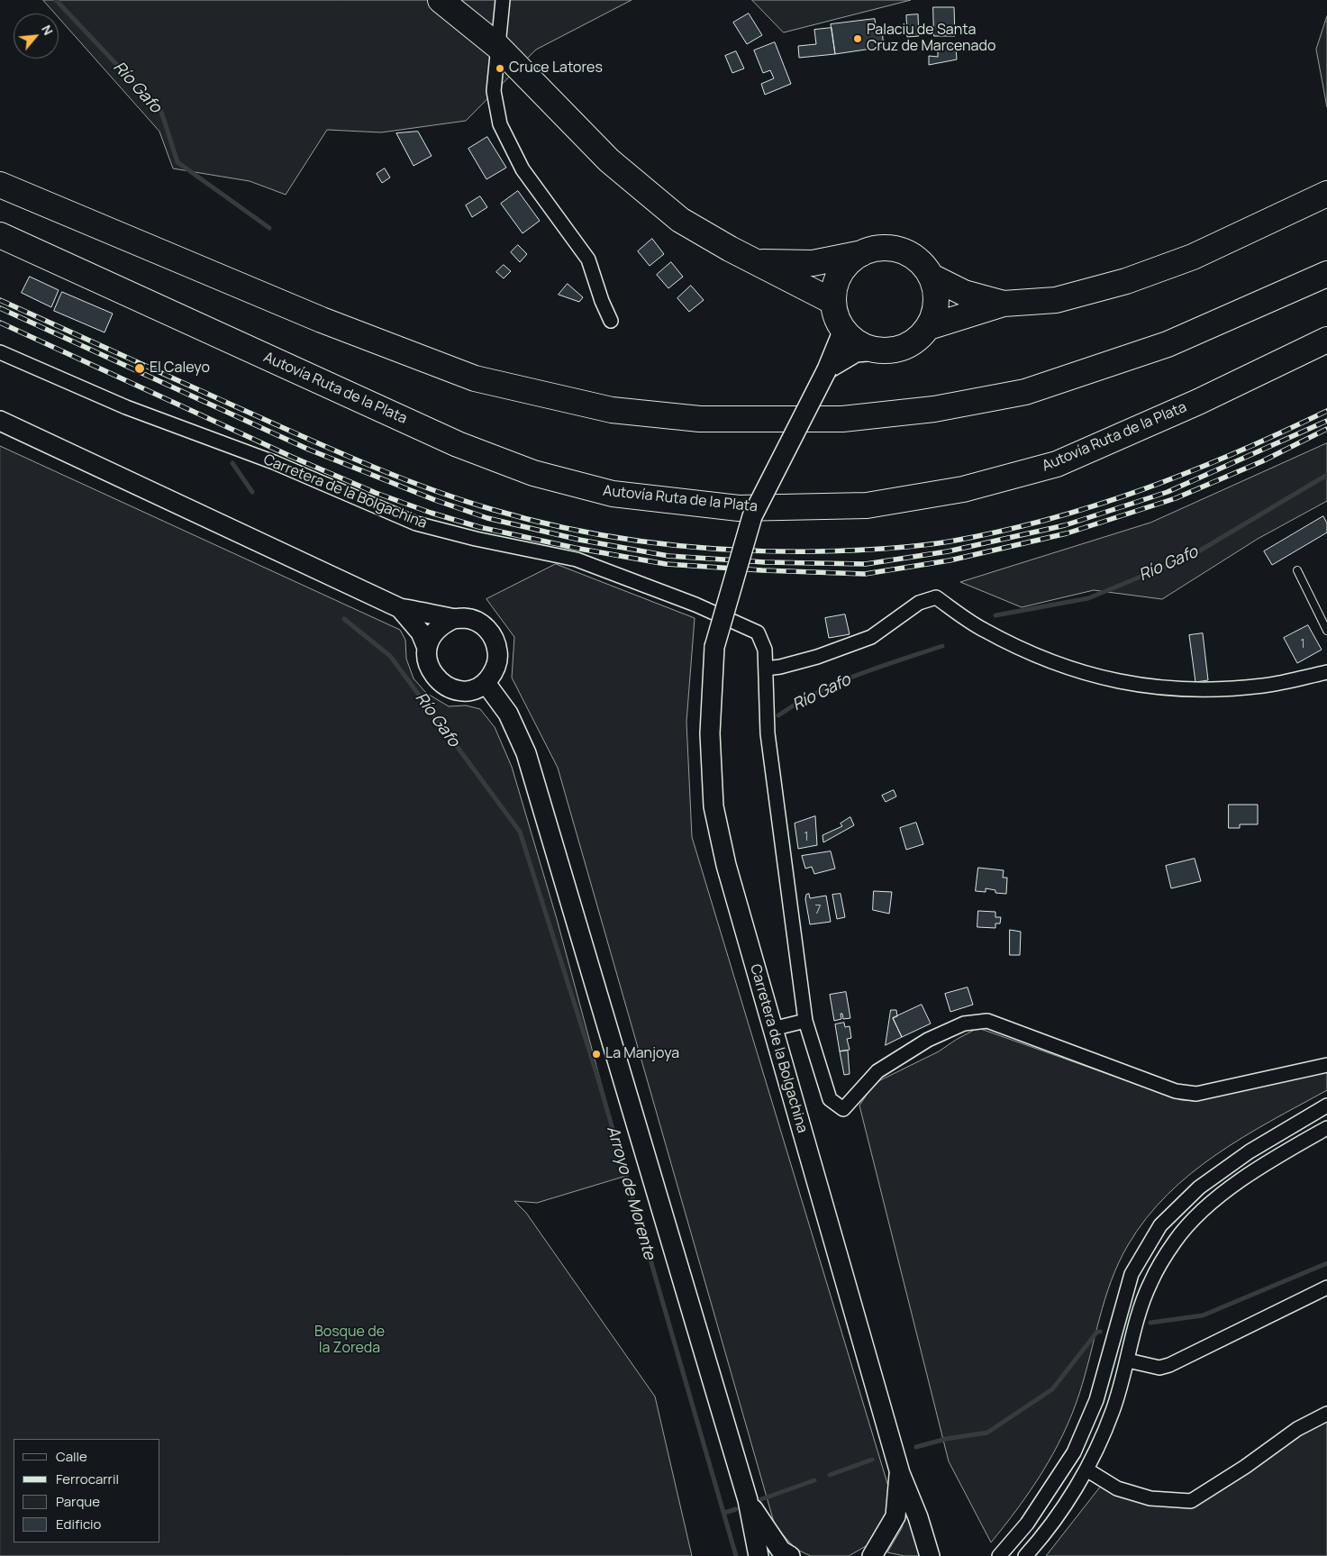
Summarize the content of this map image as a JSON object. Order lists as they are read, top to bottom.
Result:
{
  "streets": {
    "highway": ["Autovía Ruta de la Plata"],
    "street": ["Carretera de la Bolgachina"]
  },
  "water": ["Río Gafo", "Arroyo de Morente"],
  "parks": ["Bosque de la Zoreda"],
  "places": [
    "Palaciu de Santa Cruz de Marcenado",
    "Cruce Latores",
    "El Caleyo",
    "La Manjoya"
  ],
  "house_numbers": ["1", "1", "7"],
  "legend": [
    "Calle",
    "Ferrocarril",
    "Parque",
    "Edificio"
  ],
  "north": "top right"
}
